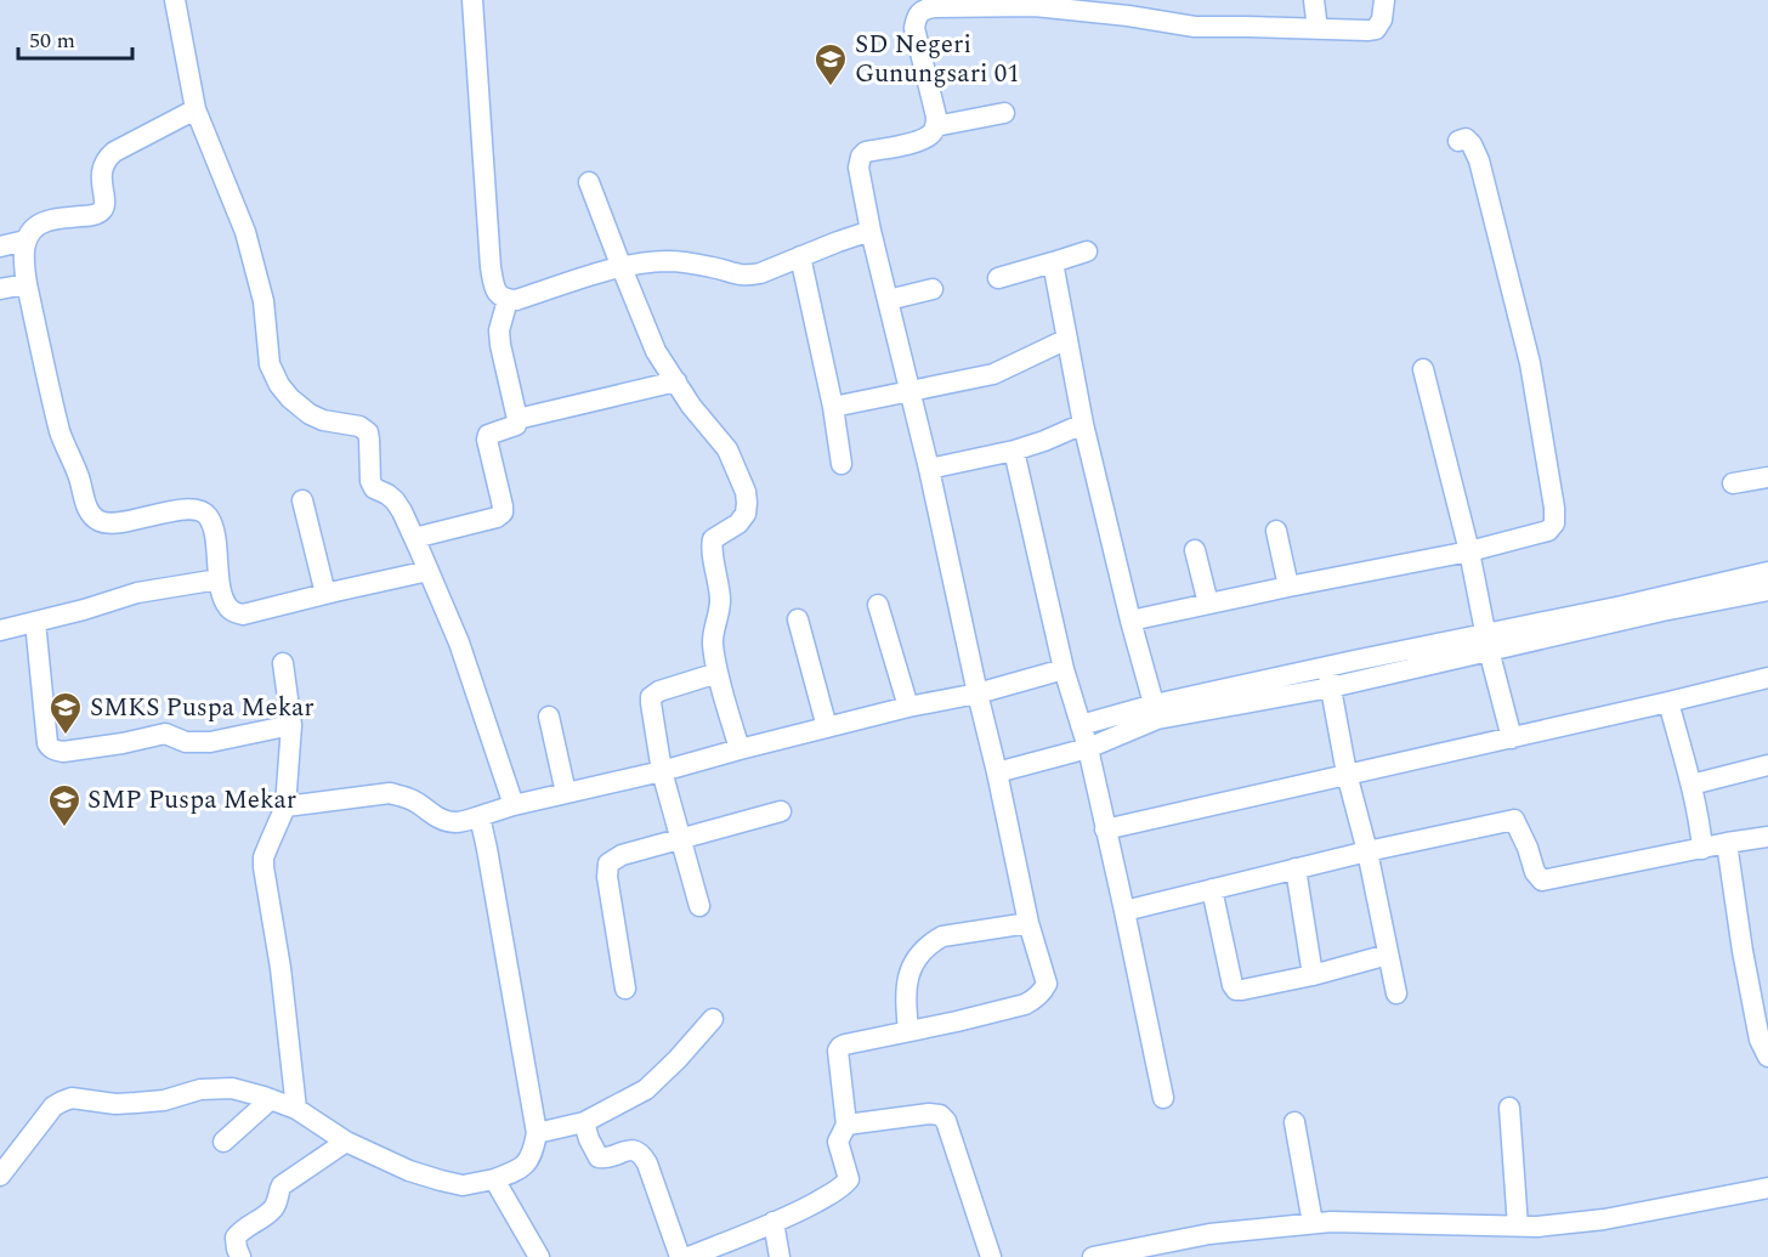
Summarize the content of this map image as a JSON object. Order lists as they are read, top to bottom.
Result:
{
  "places": {
    "school or university": ["SD Negeri Gunungsari 01", "SMKS Puspa Mekar", "SMP Puspa Mekar"]
  },
  "scale_bar": "50 m"
}
